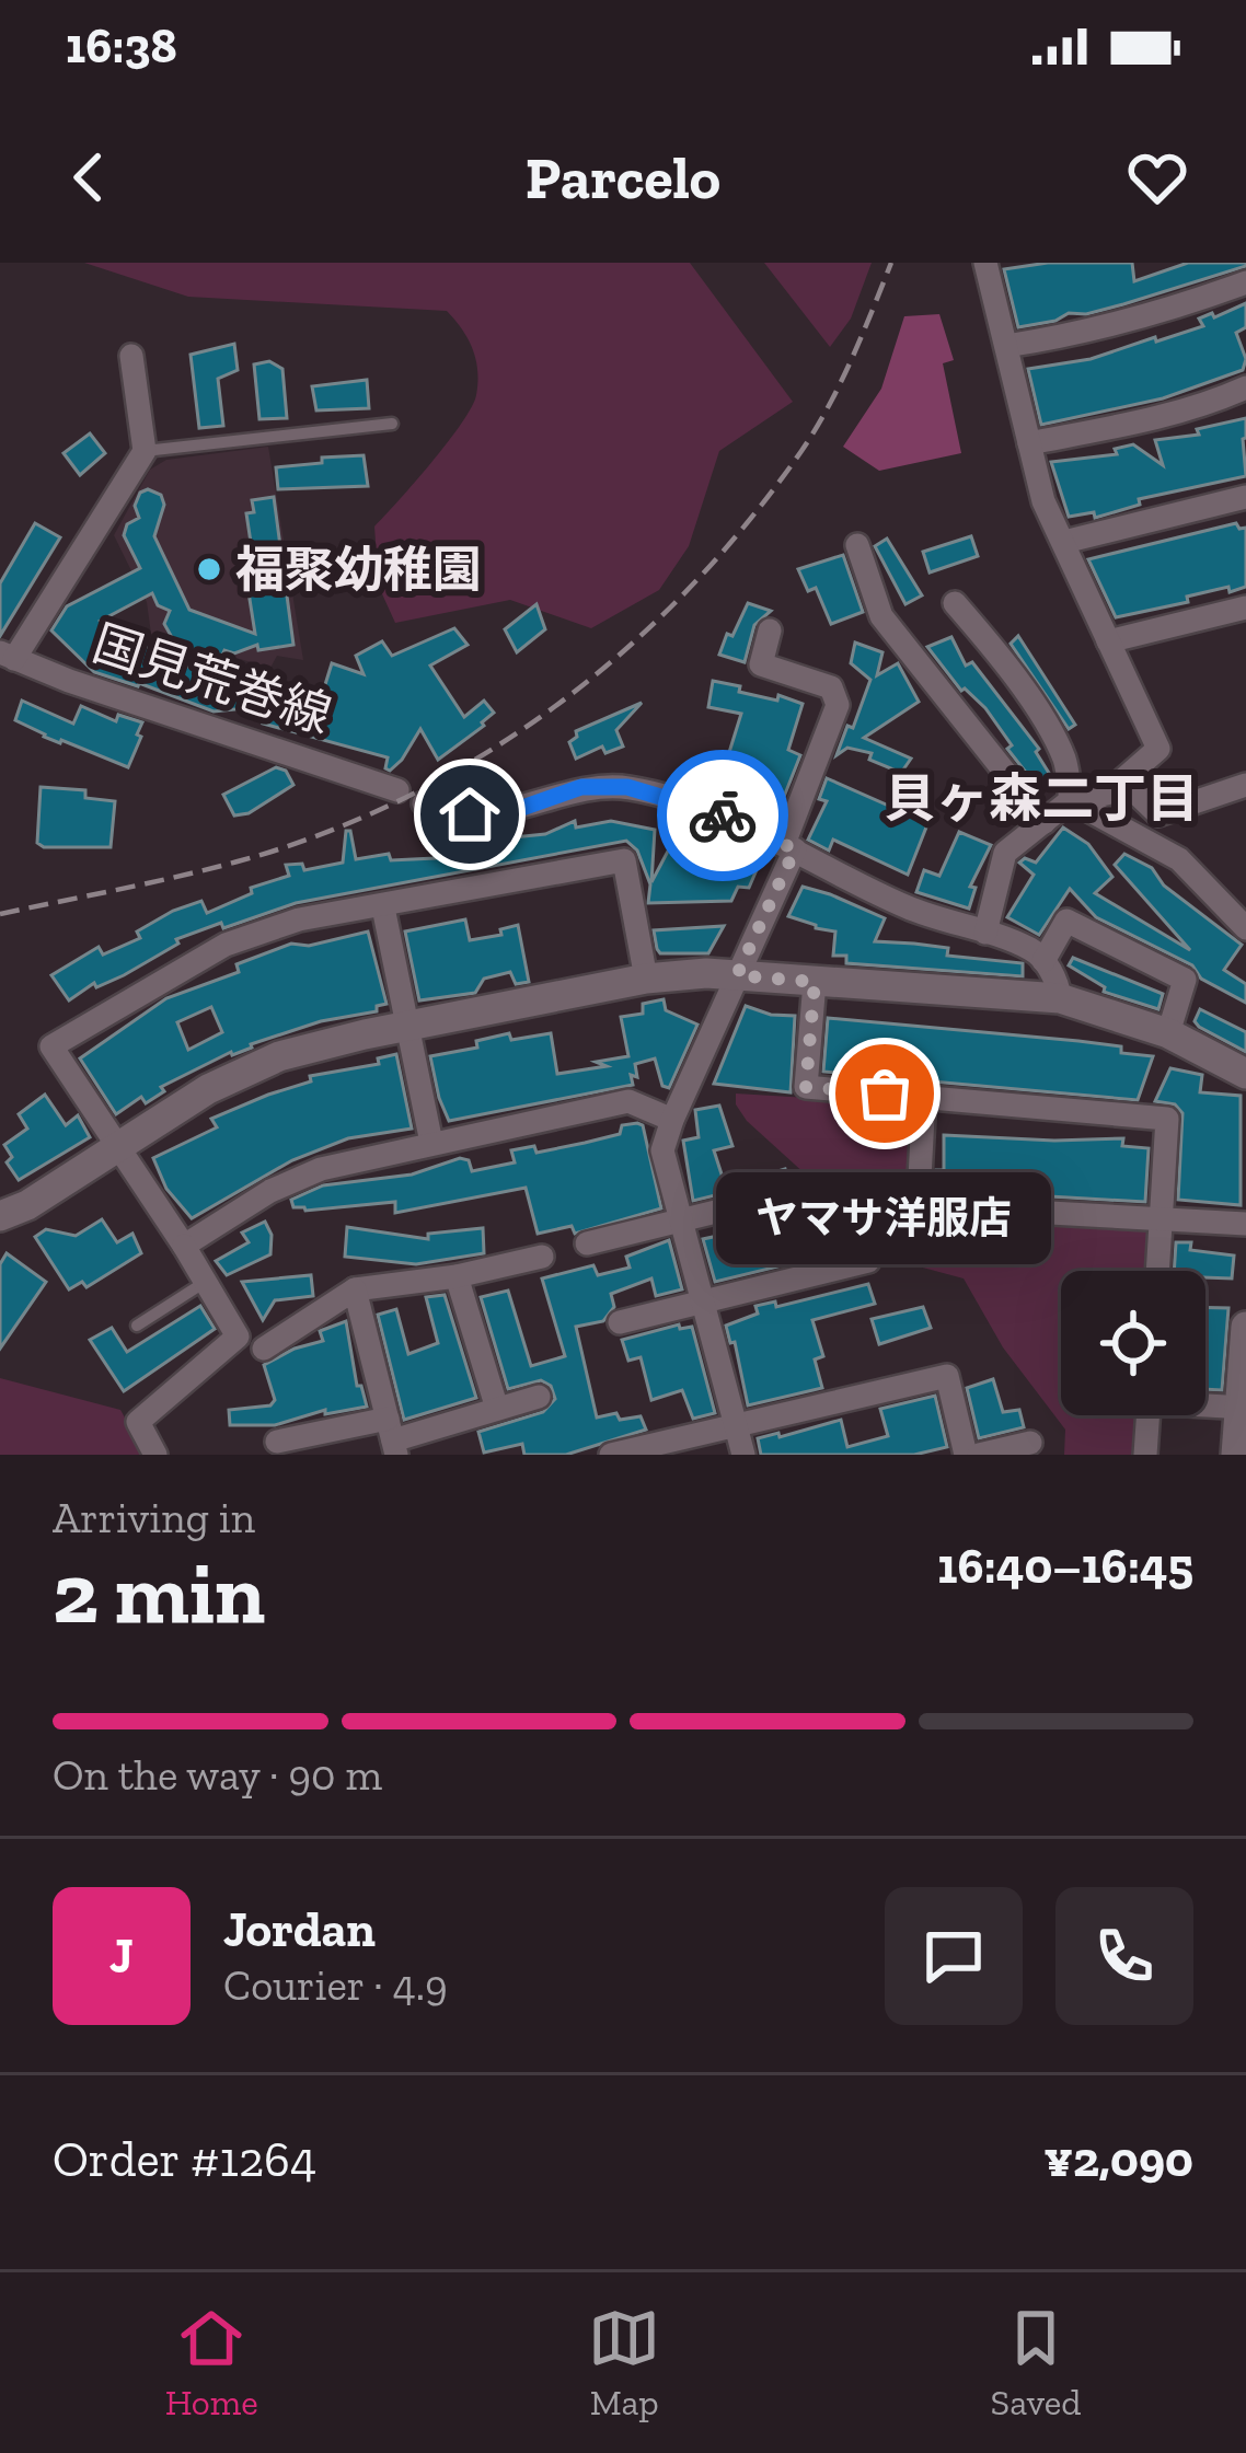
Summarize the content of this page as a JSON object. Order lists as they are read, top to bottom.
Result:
{
  "streets": {
    "street": ["国見荒巻線"]
  },
  "districts": ["貝ヶ森二丁目"],
  "places": ["福聚幼稚園", "ヤマサ洋服店"],
  "page": {
    "status": "16:38",
    "header": "Parcelo",
    "bubble": "ヤマサ洋服店",
    "heading": ["2 min", "Arriving in", "16:40–16:45"],
    "panel": [
      "Jordan",
      "Courier · 4.9",
      "Order #1264",
      "¥2,090"
    ],
    "bar": "On the way · 90 m",
    "round": "J",
    "tabs": ["Home", "Map", "Saved"]
  }
}
